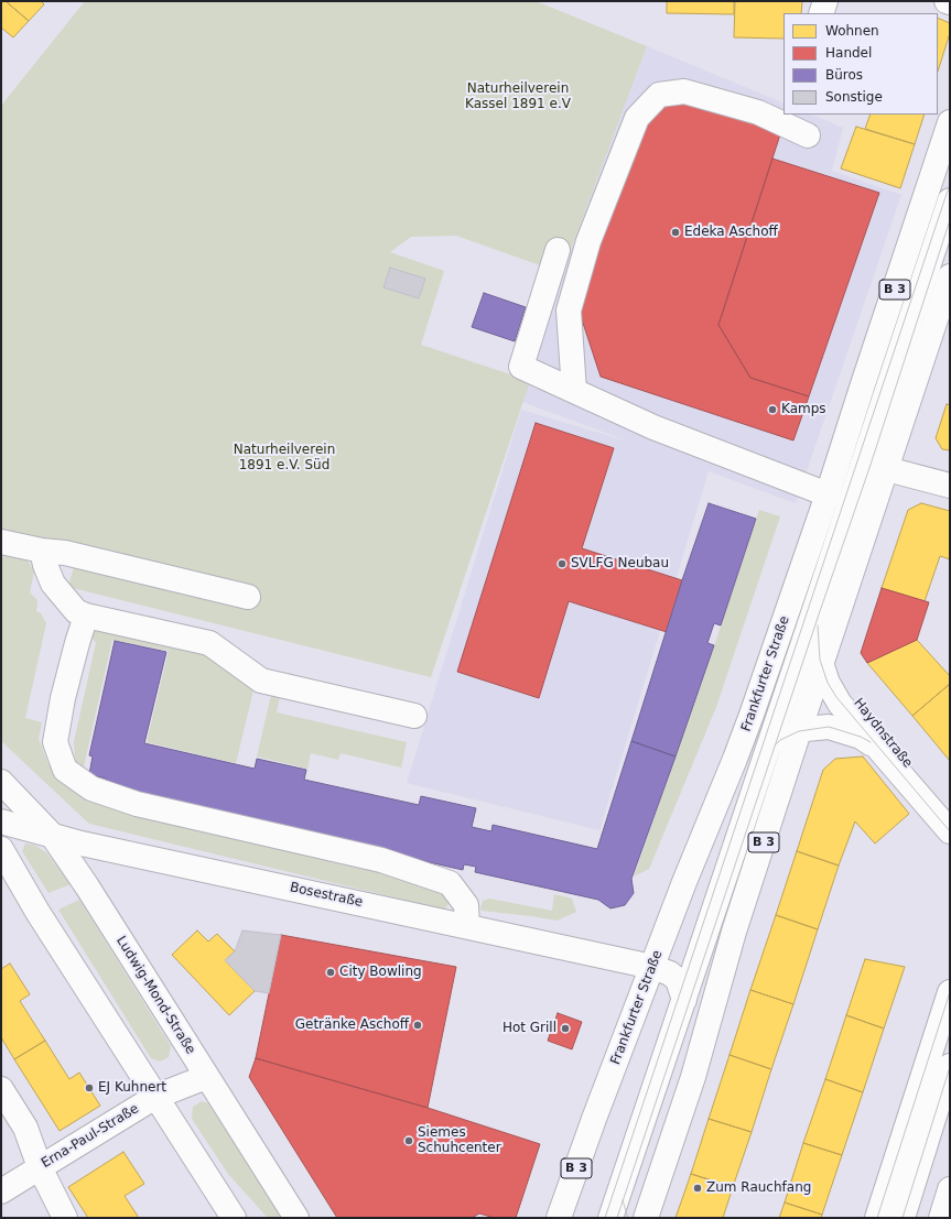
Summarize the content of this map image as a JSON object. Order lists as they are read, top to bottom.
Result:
{
  "streets": {
    "main road": [
      "B 3",
      "Frankfurter Straße",
      "Haydnstraße",
      "Bosestraße",
      "Ludwig-Mond-Straße",
      "Erna-Paul-Straße"
    ]
  },
  "crossings": [
    ["Frankfurter Straße", "Bosestraße"],
    ["Bosestraße", "Ludwig-Mond-Straße"],
    ["Ludwig-Mond-Straße", "Erna-Paul-Straße"]
  ],
  "parks": ["Naturheilverein Kassel 1891 e.V", "Naturheilverein 1891 e.V. Süd"],
  "places": [
    "Edeka Aschoff",
    "Kamps",
    "SVLFG Neubau",
    "City Bowling",
    "Getränke Aschoff",
    "Hot Grill",
    "EJ Kuhnert",
    "Siemes Schuhcenter",
    "Zum Rauchfang"
  ],
  "legend": [
    "Wohnen",
    "Handel",
    "Büros",
    "Sonstige"
  ]
}
